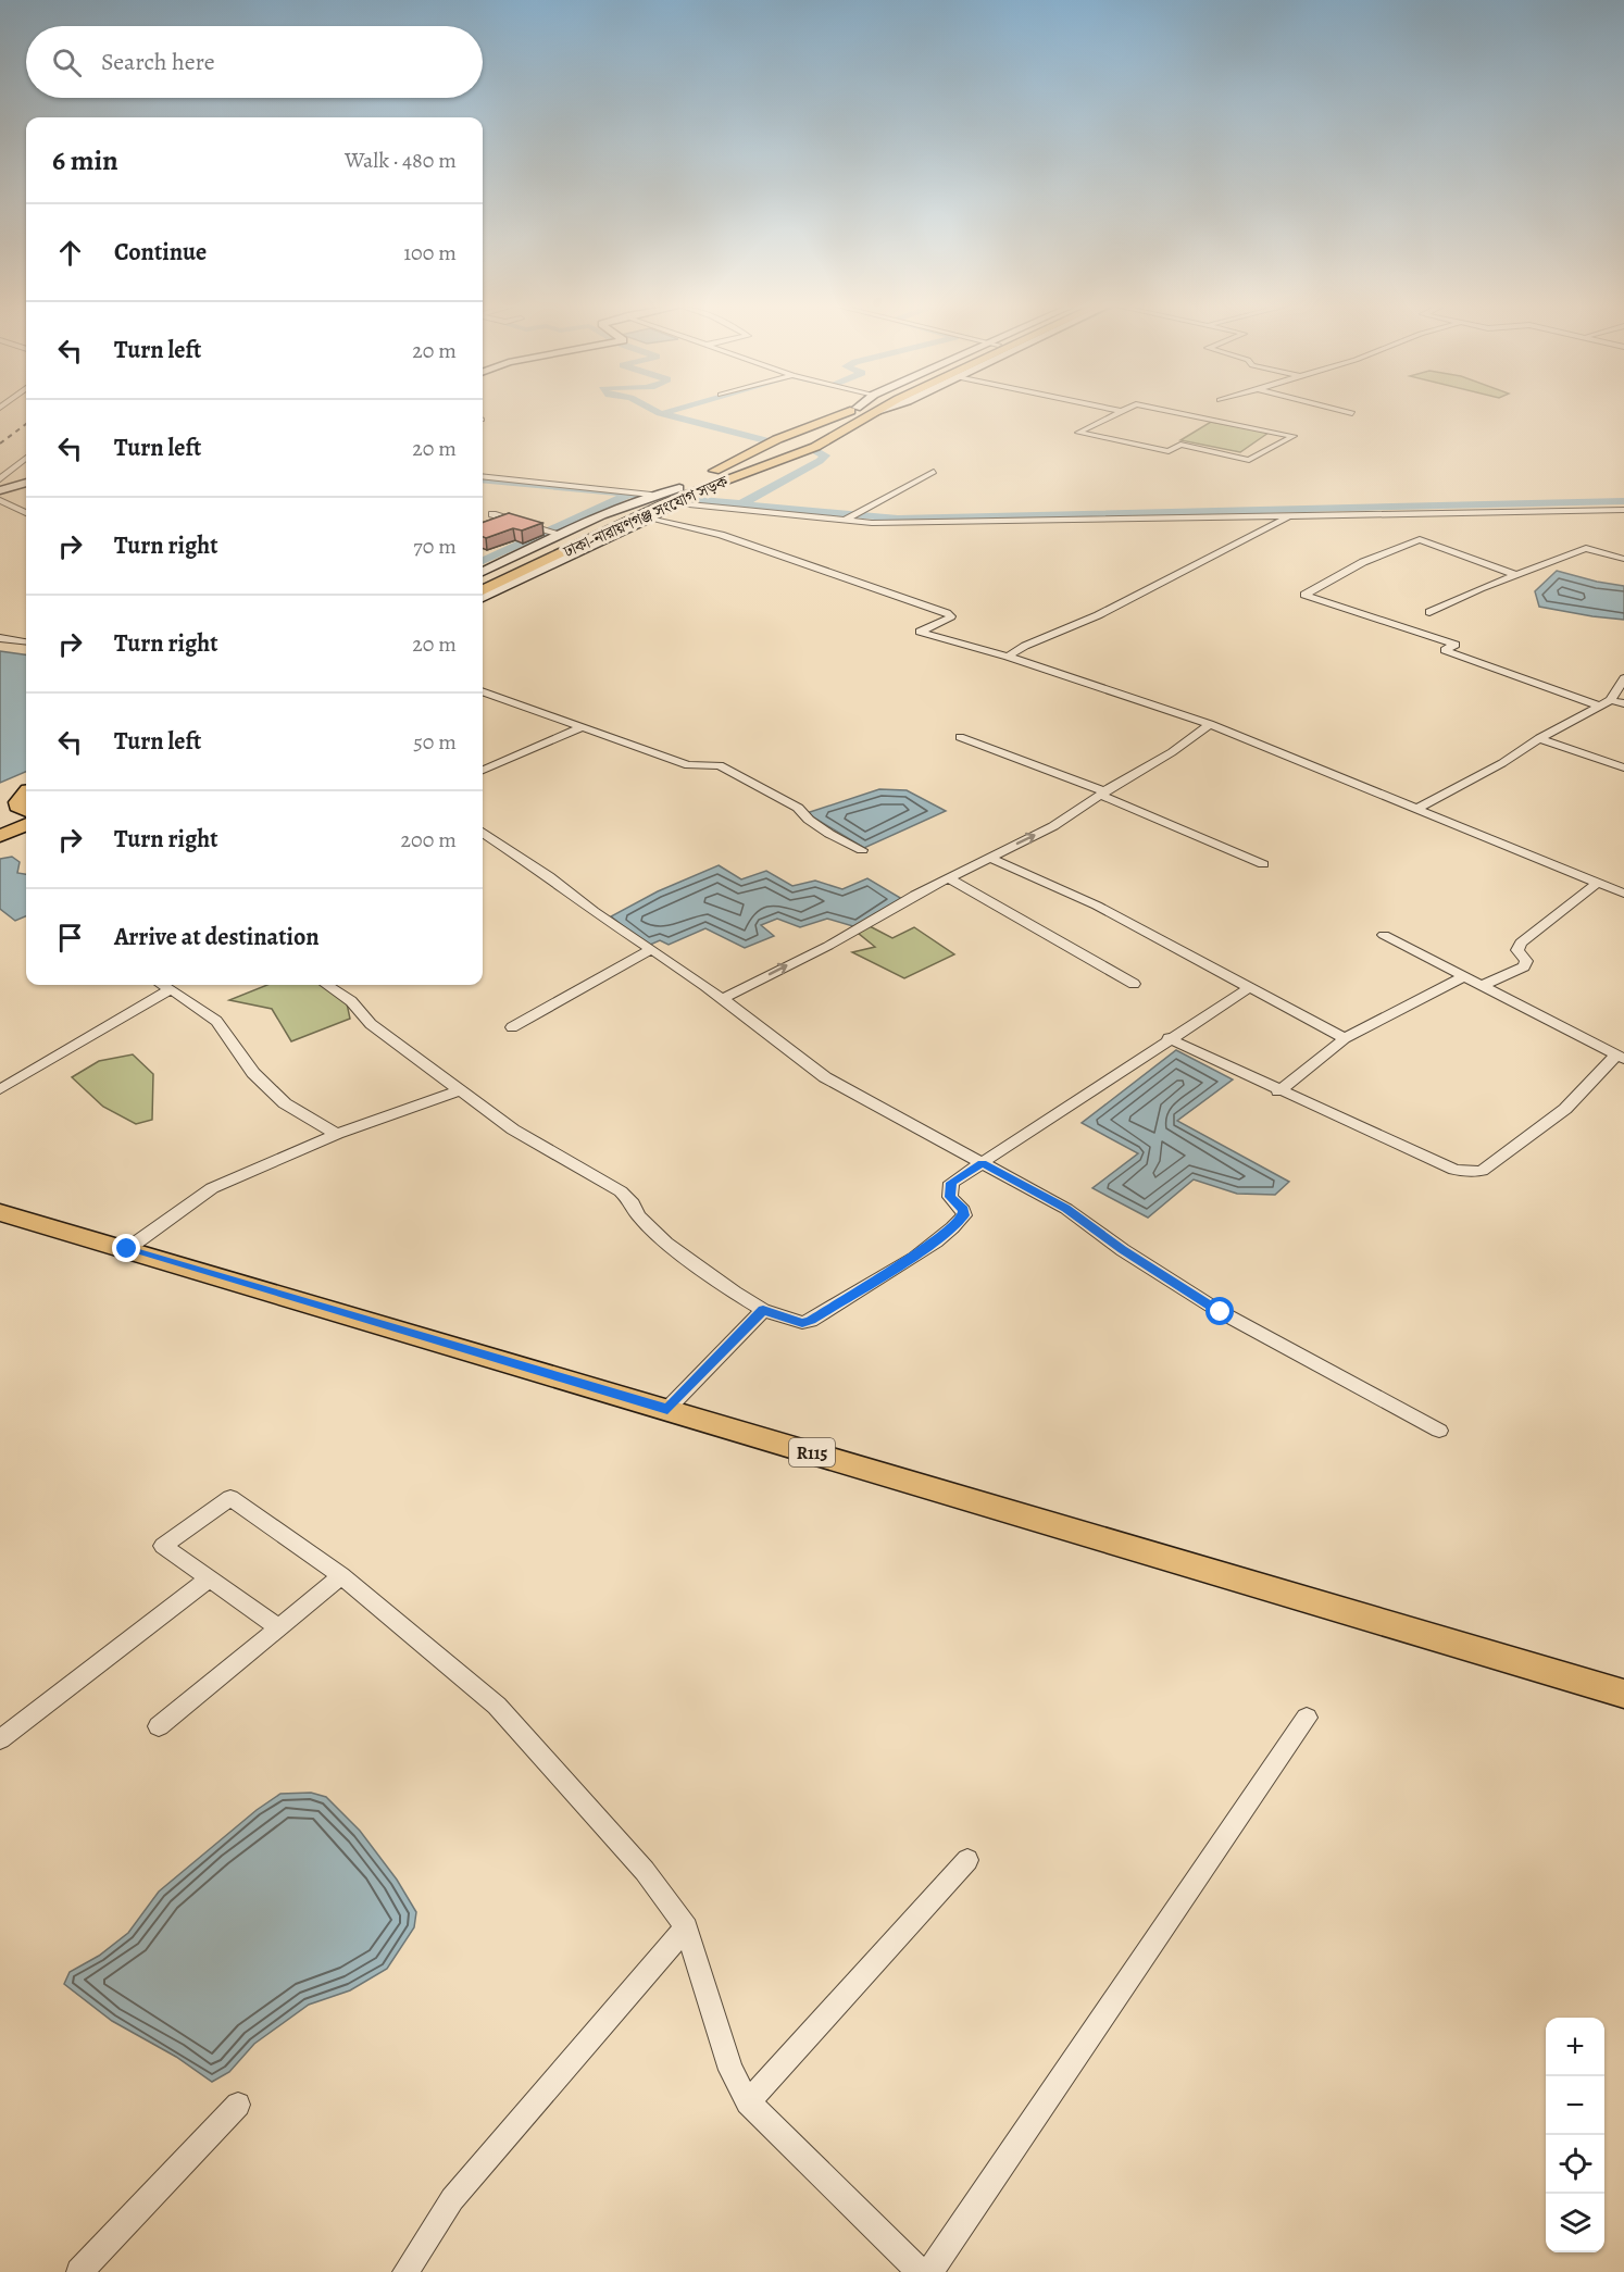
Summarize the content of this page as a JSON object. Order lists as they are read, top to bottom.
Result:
{
  "streets": {
    "main road": ["ঢাকা-নারায়ণগঞ্জ সংযোগ সড়ক", "R115"]
  },
  "page": {
    "search": "Search here",
    "heading": ["6 min", "Walk · 480 m"],
    "list": [
      ["Continue", "100 m"],
      ["Turn left", "20 m"],
      ["Turn left", "20 m"],
      ["Turn right", "70 m"],
      ["Turn right", "20 m"],
      ["Turn left", "50 m"],
      ["Turn right", "200 m"],
      "Arrive at destination"
    ],
    "map_buttons": ["+", "−"]
  }
}
